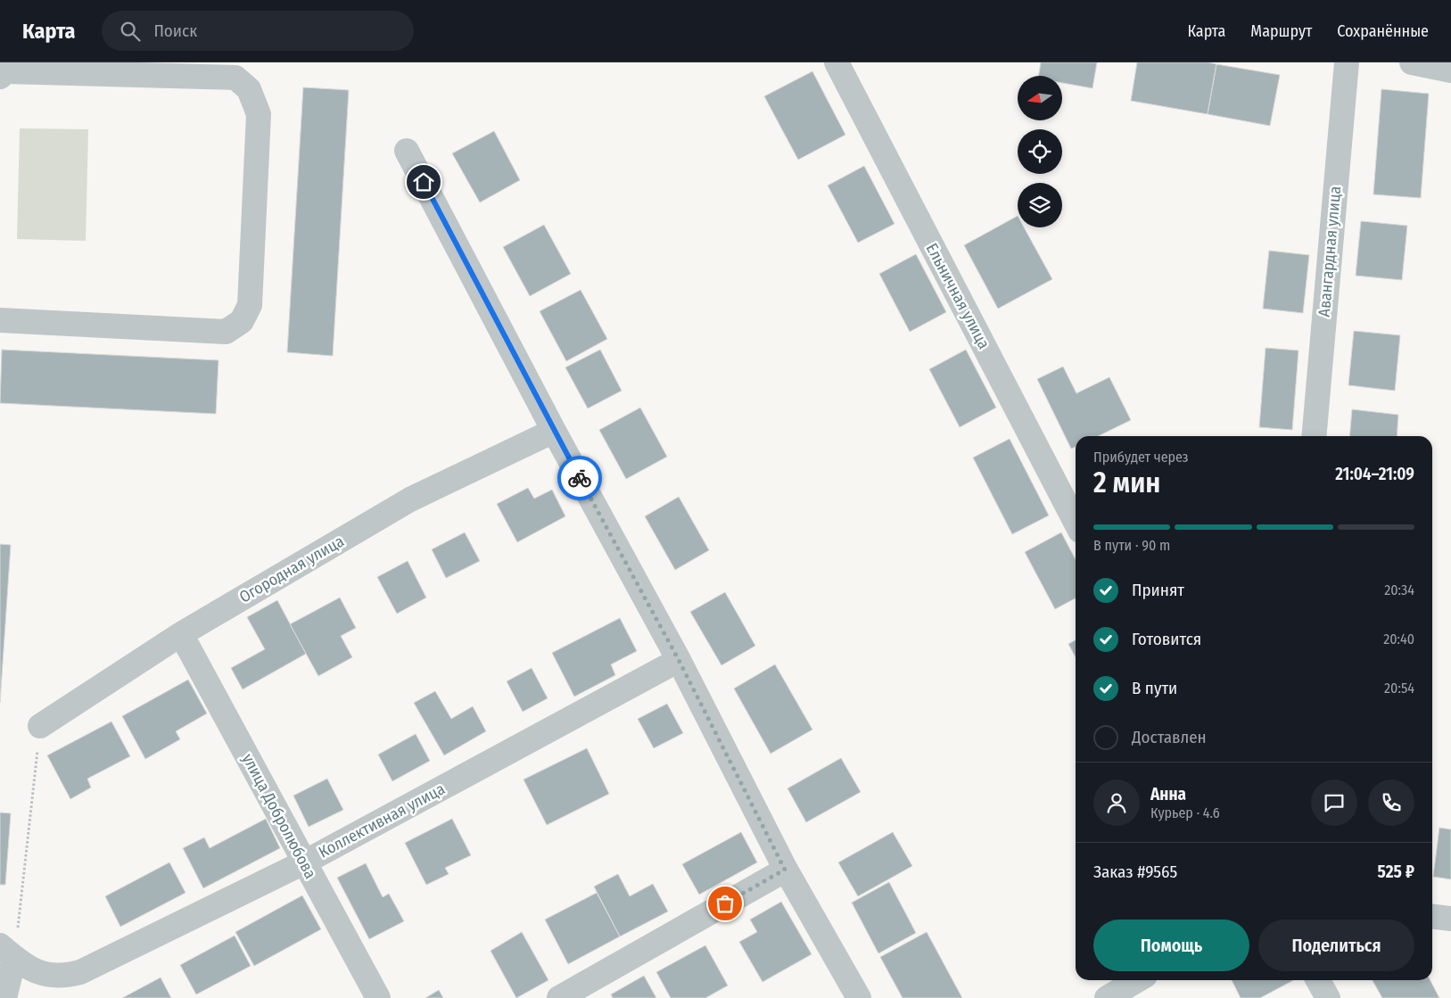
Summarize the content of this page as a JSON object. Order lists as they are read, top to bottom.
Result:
{
  "streets": {
    "street": [
      "Авангардная улица",
      "Ельничная улица",
      "Огородная улица",
      "улица Добролюбова",
      "Коллективная улица"
    ]
  },
  "crossings": [
    ["Огородная улица", "улица Добролюбова"],
    ["улица Добролюбова", "Коллективная улица"]
  ],
  "north": "left",
  "page": {
    "header": "Карта",
    "search": "Поиск",
    "nav": ["Карта", "Маршрут", "Сохранённые"],
    "heading": ["2 мин", "Прибудет через", "21:04–21:09"],
    "panel": [
      "Анна",
      "Курьер · 4.6",
      "Заказ #9565",
      "525 ₽"
    ],
    "bar": "В пути · 90 m",
    "list": [
      ["Принят", "20:34"],
      ["Готовится", "20:40"],
      ["В пути", "20:54"],
      "Доставлен"
    ],
    "buttons": ["Помощь", "Поделиться"]
  }
}
